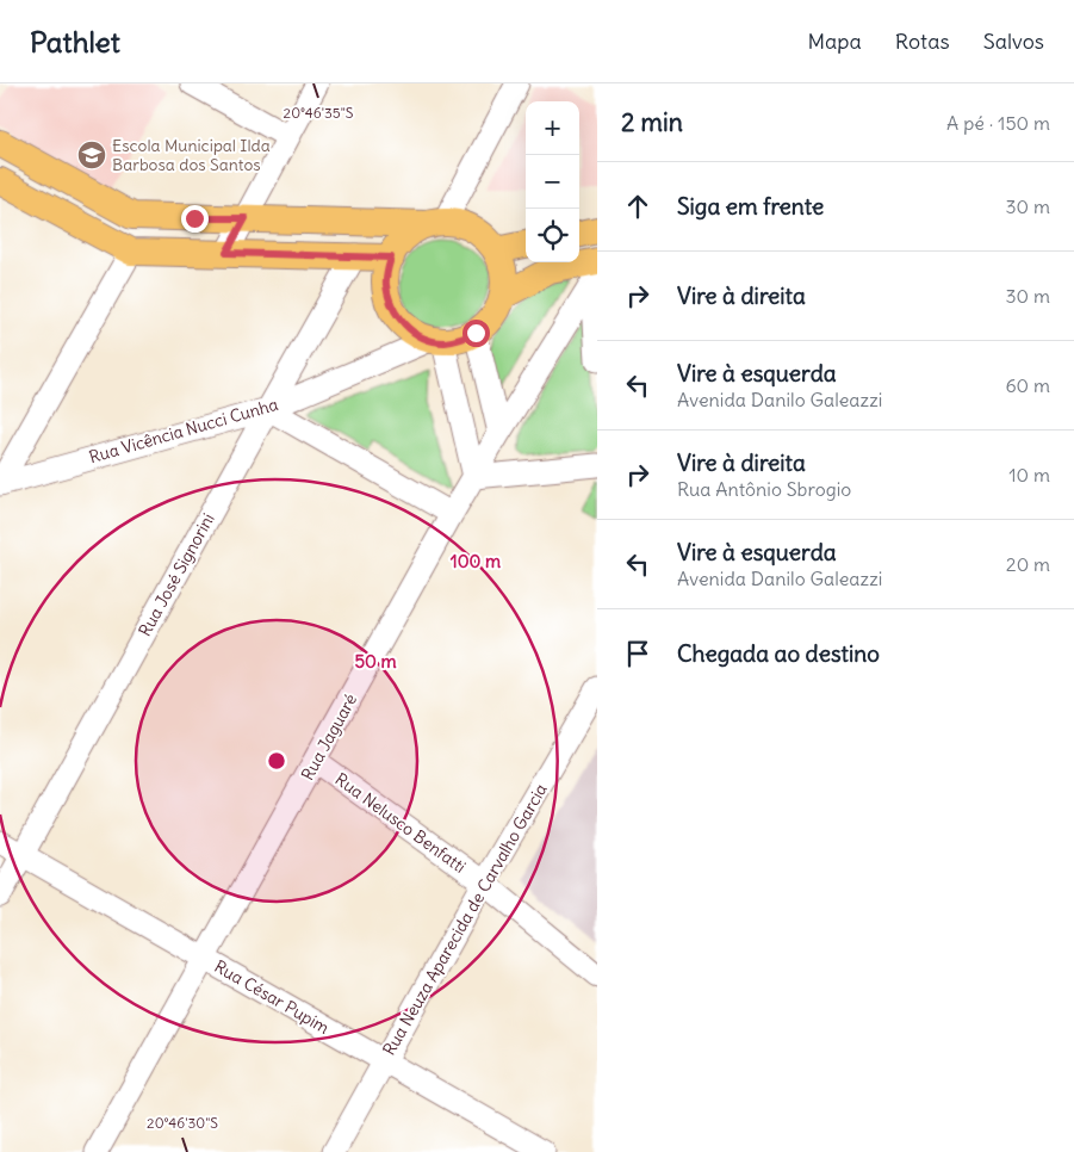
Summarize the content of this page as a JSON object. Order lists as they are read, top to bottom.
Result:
{
  "streets": {
    "street": [
      "Rua Vicência Nucci Cunha",
      "Rua José Signorini",
      "Rua Jaguaré",
      "Rua Nelusco Benfatti",
      "Rua Neuza Aparecida de Carvalho Garcia",
      "Rua César Pupim"
    ]
  },
  "crossings": [
    ["Rua Vicência Nucci Cunha", "Rua José Signorini"],
    ["Rua José Signorini", "Rua César Pupim"],
    ["Rua Jaguaré", "Rua Nelusco Benfatti"],
    ["Rua Jaguaré", "Rua César Pupim"],
    ["Rua Nelusco Benfatti", "Rua Neuza Aparecida de Carvalho Garcia"],
    ["Rua Neuza Aparecida de Carvalho Garcia", "Rua César Pupim"]
  ],
  "places": {
    "school or university": ["Escola Municipal Ilda Barbosa dos Santos"]
  },
  "page": {
    "header": "Pathlet",
    "nav": ["Mapa", "Rotas", "Salvos"],
    "heading": ["2 min", "A pé · 150 m"],
    "map_buttons": ["+", "−"],
    "list": [
      ["Siga em frente", "30 m"],
      ["Vire à direita", "30 m"],
      ["Vire à esquerda", "Avenida Danilo Galeazzi", "60 m"],
      ["Vire à direita", "Rua Antônio Sbrogio", "10 m"],
      ["Vire à esquerda", "Avenida Danilo Galeazzi", "20 m"],
      "Chegada ao destino"
    ]
  },
  "coordinates": ["20°46'35\"S", "20°46'30\"S"],
  "rings": ["100 m", "50 m"]
}
